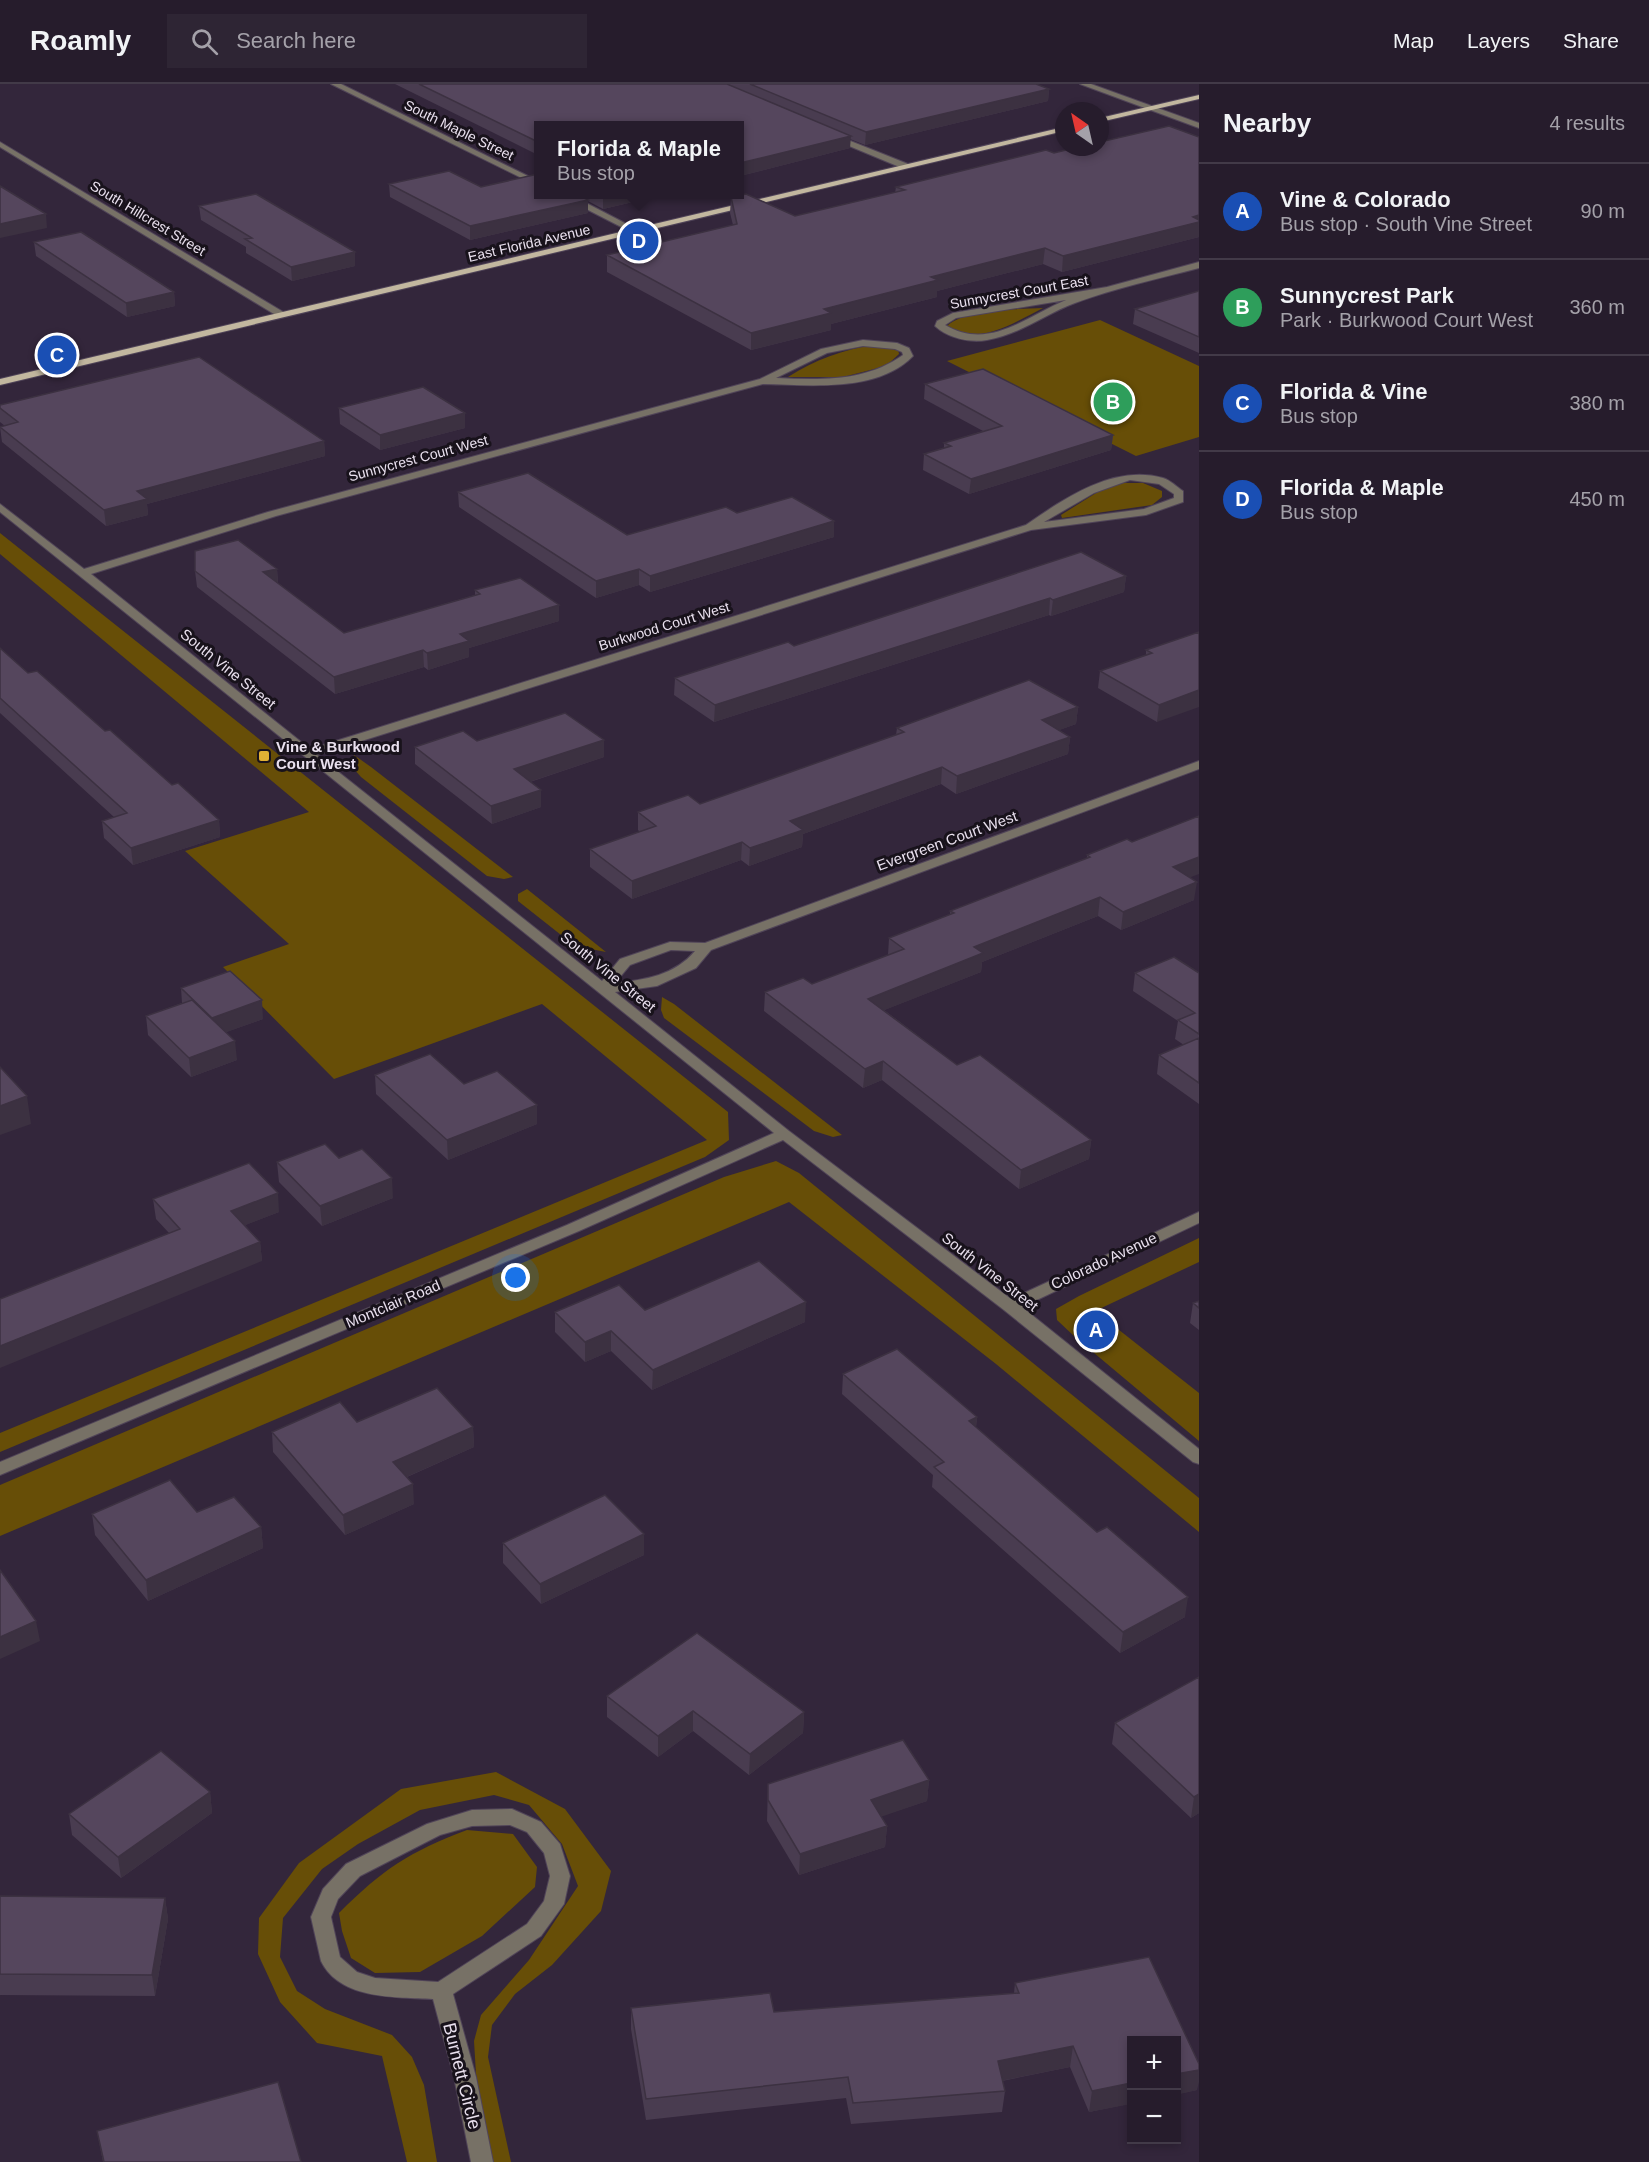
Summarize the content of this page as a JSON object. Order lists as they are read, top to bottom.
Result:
{
  "streets": {
    "main road": ["East Florida Avenue"],
    "street": [
      "South Maple Street",
      "South Hillcrest Street",
      "Sunnycrest Court East",
      "Sunnycrest Court West",
      "Burkwood Court West",
      "South Vine Street",
      "Evergreen Court West",
      "Colorado Avenue",
      "Montclair Road",
      "Burnett Circle"
    ]
  },
  "crossings": [
    ["South Hillcrest Street", "East Florida Avenue"],
    ["Sunnycrest Court West", "South Vine Street"],
    ["Burkwood Court West", "South Vine Street"],
    ["South Vine Street", "Evergreen Court West"],
    ["South Vine Street", "Colorado Avenue"],
    ["South Vine Street", "Montclair Road"]
  ],
  "places": {
    "transit": ["Vine & Burkwood Court West"]
  },
  "north": "top left",
  "page": {
    "header": "Roamly",
    "search": "Search here",
    "nav": ["Map", "Layers", "Share"],
    "heading": ["Nearby", "4 results"],
    "popup": ["Florida & Maple", "Bus stop"],
    "list": [
      {
        "mark": "A",
        "name": "Vine & Colorado",
        "note": "Bus stop · South Vine Street",
        "value": "90 m"
      },
      {
        "mark": "B",
        "name": "Sunnycrest Park",
        "note": "Park · Burkwood Court West",
        "value": "360 m"
      },
      {
        "mark": "C",
        "name": "Florida & Vine",
        "note": "Bus stop",
        "value": "380 m"
      },
      {
        "mark": "D",
        "name": "Florida & Maple",
        "note": "Bus stop",
        "value": "450 m"
      }
    ],
    "pins": [
      "D",
      "C",
      "B",
      "A"
    ],
    "map_buttons": ["+", "−"]
  }
}
